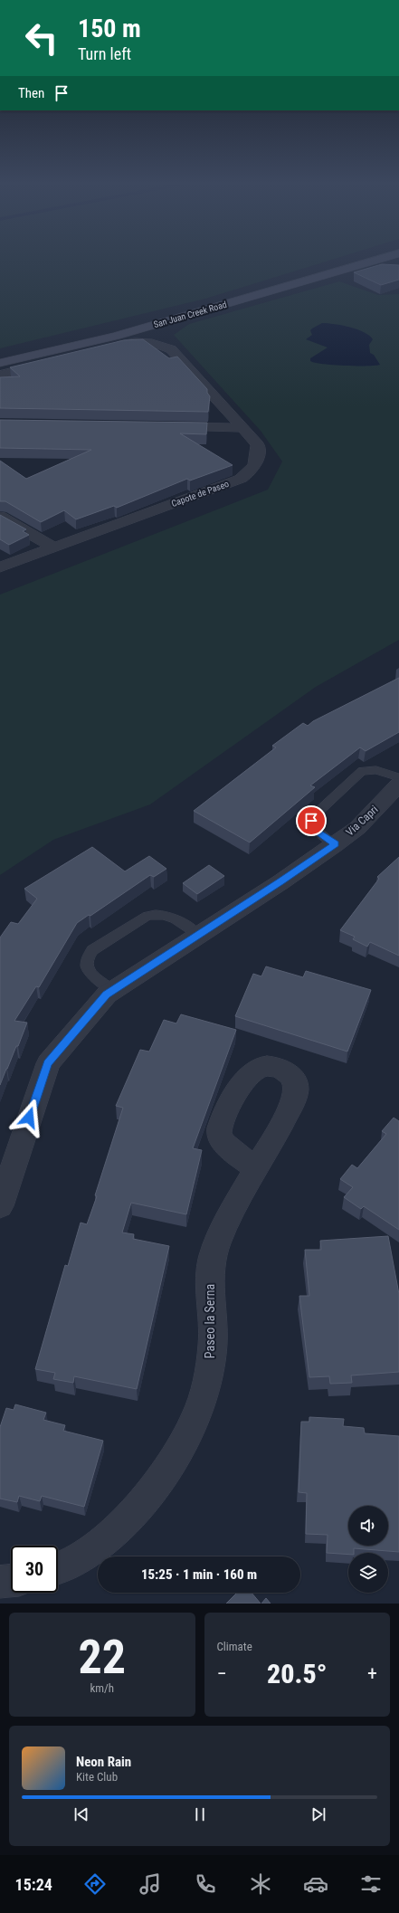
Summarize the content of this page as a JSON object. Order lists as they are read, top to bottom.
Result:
{
  "streets": {
    "main road": ["San Juan Creek Road"],
    "street": ["Capote de Paseo", "Via Capri", "Paseo la Serna"]
  },
  "page": {
    "turn": ["150 m", "Turn left"],
    "then": "Then",
    "limit": "30",
    "trip": "15:25 · 1 min · 160 m",
    "tile": [
      ["22", "km/h"],
      "Climate"
    ],
    "heat": ["−", "20.5°", "+"],
    "song": ["Neon Rain", "Kite Club"],
    "tabs": "15:24"
  }
}
